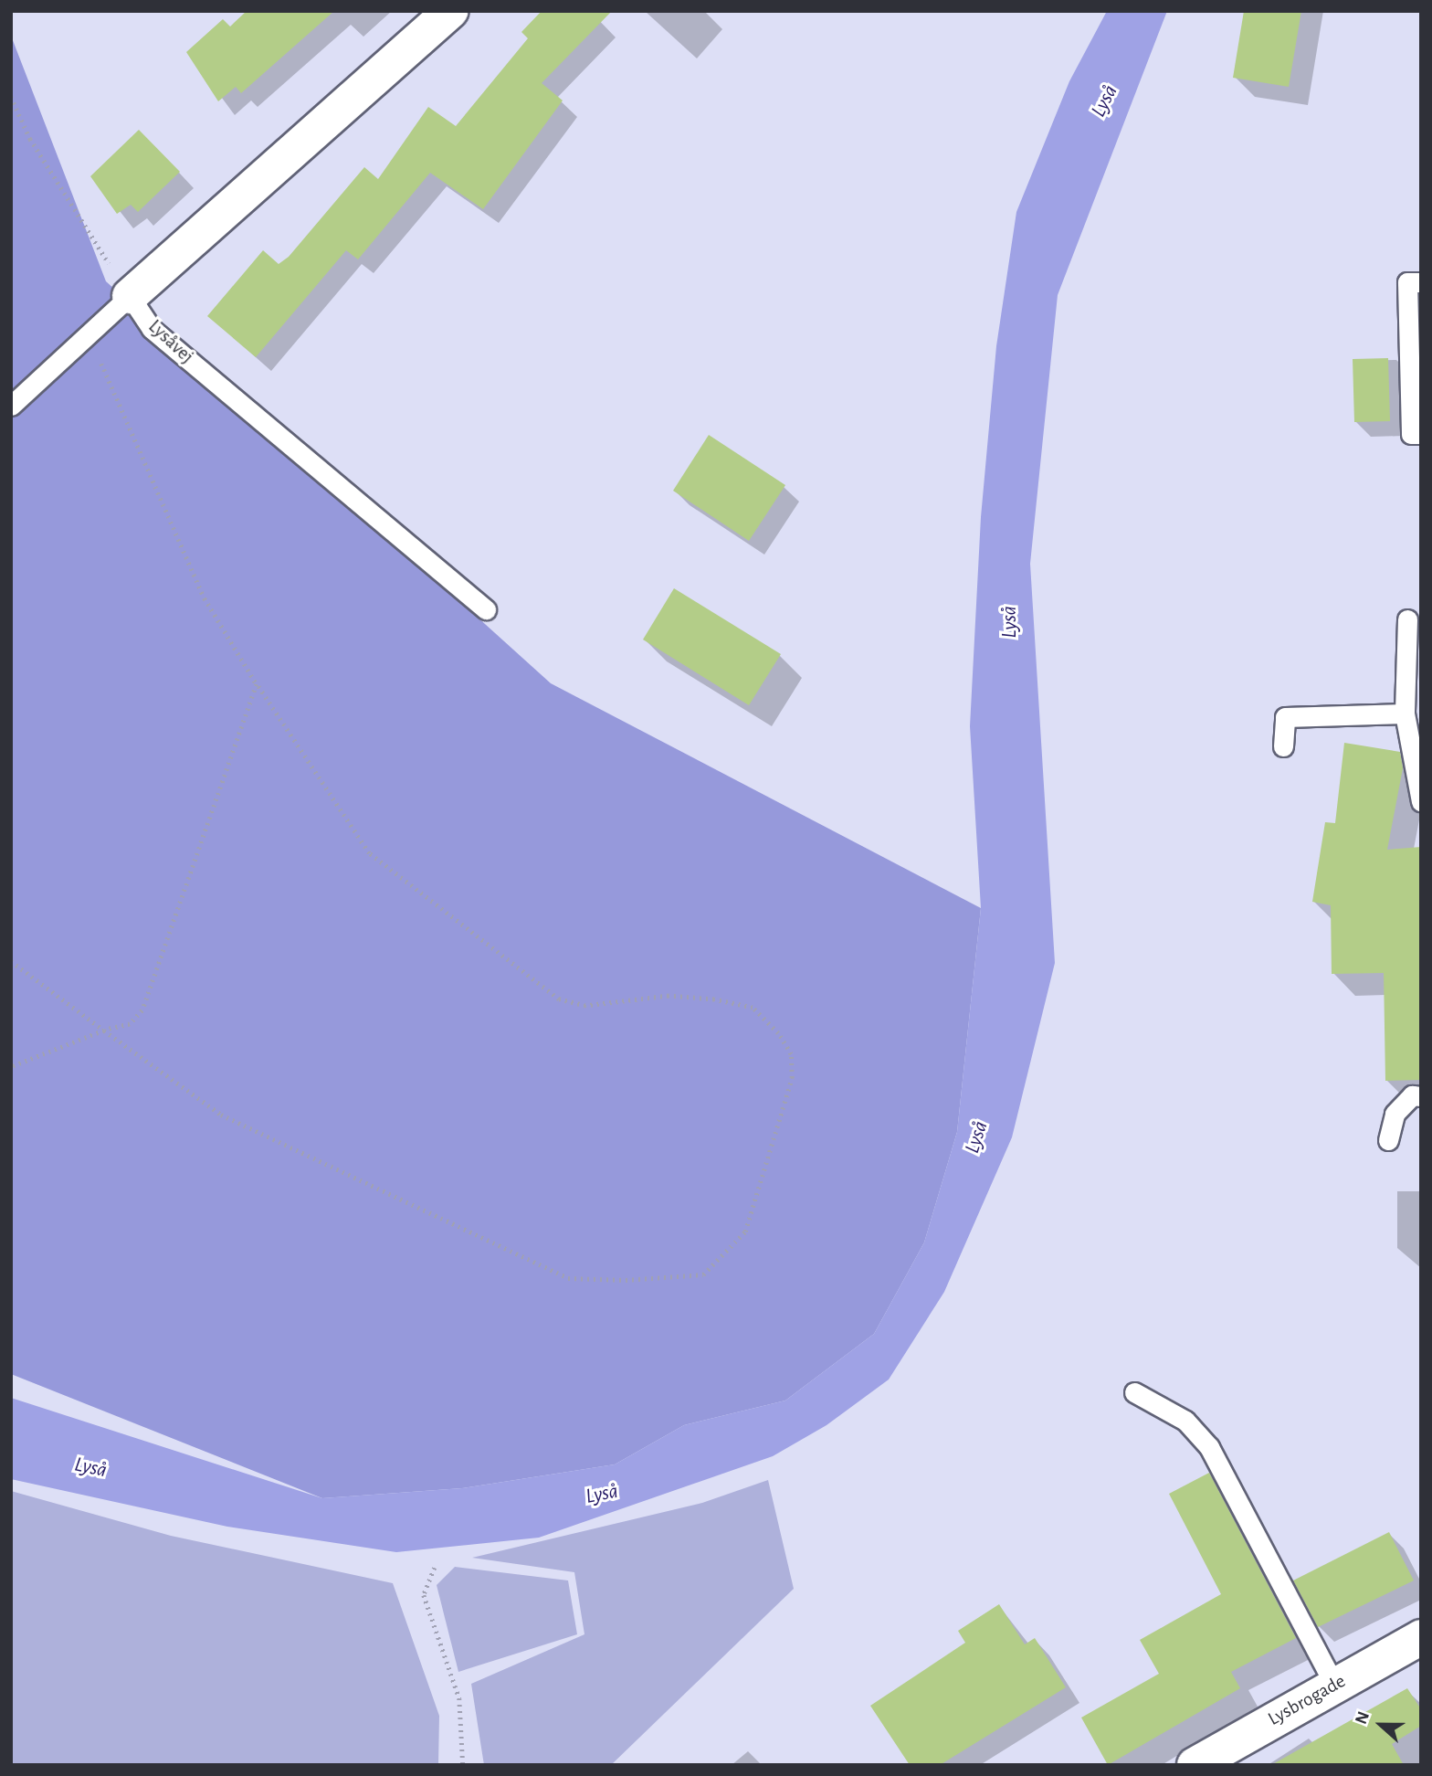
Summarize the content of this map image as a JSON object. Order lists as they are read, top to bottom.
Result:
{
  "streets": {
    "street": ["Lysbrogade"],
    "lane": ["Lysåvej"]
  },
  "water": ["Lyså"],
  "north": "left"
}
